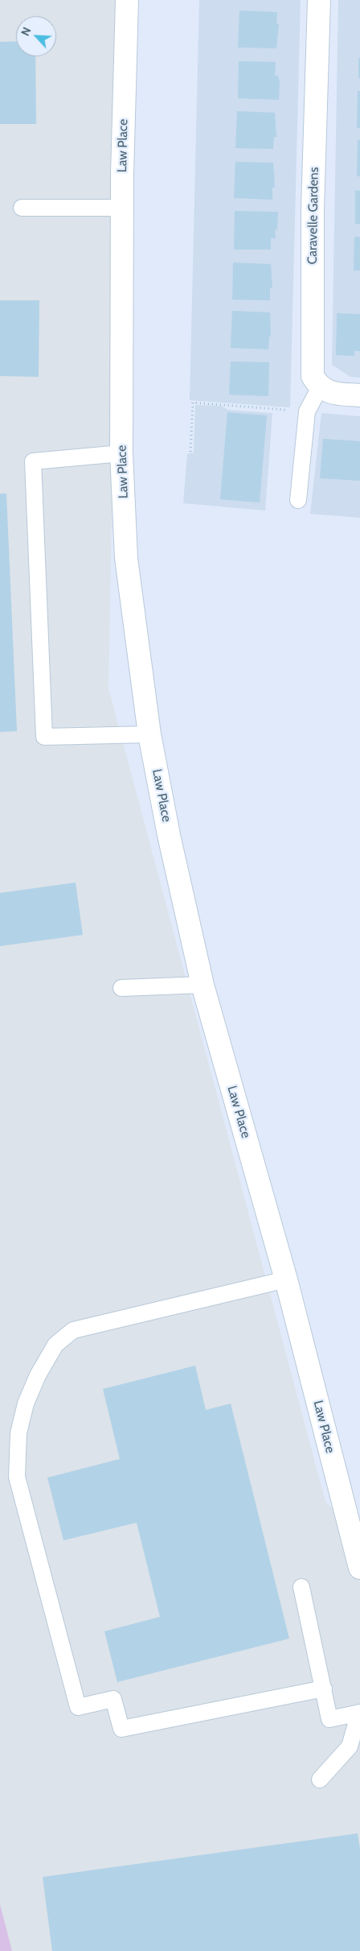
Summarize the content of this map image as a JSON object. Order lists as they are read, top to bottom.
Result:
{
  "streets": {
    "street": ["Law Place", "Caravelle Gardens"]
  },
  "north": "top left"
}
